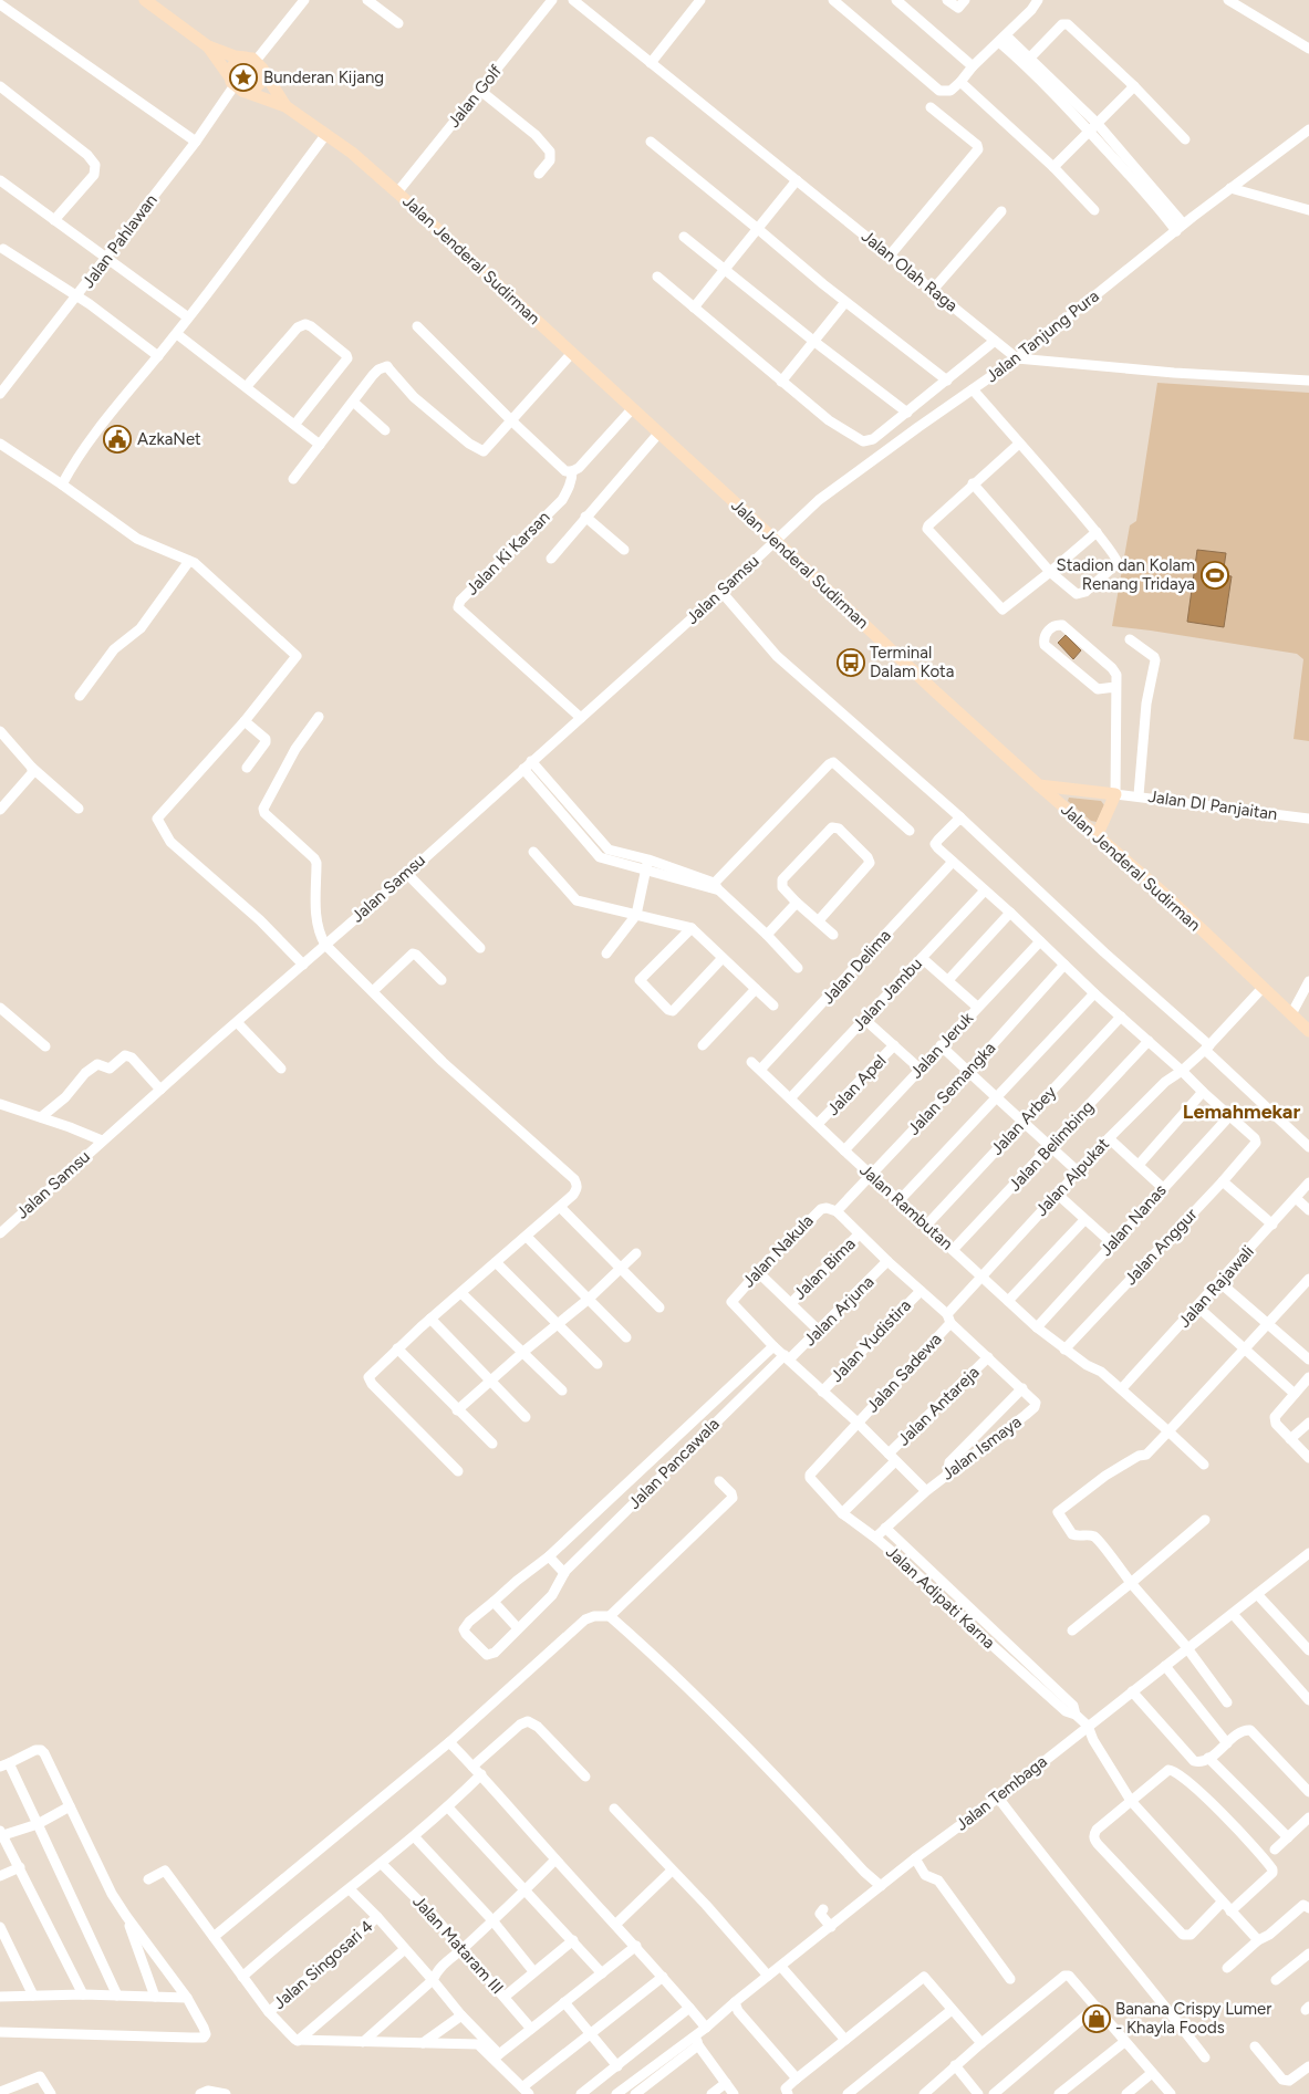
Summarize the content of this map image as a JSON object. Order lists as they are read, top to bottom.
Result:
{
  "streets": {
    "main road": ["Jalan Jenderal Sudirman"],
    "street": [
      "Jalan Golf",
      "Jalan Pahlawan",
      "Jalan Olah Raga",
      "Jalan Tanjung Pura",
      "Jalan Ki Karsan",
      "Jalan Samsu",
      "Jalan DI Panjaitan",
      "Jalan Delima",
      "Jalan Jambu",
      "Jalan Jeruk",
      "Jalan Apel",
      "Jalan Semangka",
      "Jalan Arbey",
      "Jalan Belimbing",
      "Jalan Alpukat",
      "Jalan Rambutan",
      "Jalan Nanas",
      "Jalan Anggur",
      "Jalan Nakula",
      "Jalan Bima",
      "Jalan Rajawali",
      "Jalan Arjuna",
      "Jalan Yudistira",
      "Jalan Sadewa",
      "Jalan Antareja",
      "Jalan Ismaya",
      "Jalan Pancawala",
      "Jalan Adipati Karna",
      "Jalan Tembaga",
      "Jalan Mataram III",
      "Jalan Singosari 4"
    ]
  },
  "crossings": [
    ["Jalan Golf", "Jalan Jenderal Sudirman"],
    ["Jalan Jenderal Sudirman", "Jalan Tanjung Pura"],
    ["Jalan Jenderal Sudirman", "Jalan Samsu"],
    ["Jalan Jenderal Sudirman", "Jalan Alpukat"],
    ["Jalan Olah Raga", "Jalan Tanjung Pura"],
    ["Jalan Tanjung Pura", "Jalan Samsu"],
    ["Jalan Ki Karsan", "Jalan Samsu"],
    ["Jalan Delima", "Jalan Rambutan"],
    ["Jalan Jambu", "Jalan Rambutan"],
    ["Jalan Jeruk", "Jalan Rambutan"],
    ["Jalan Apel", "Jalan Rambutan"],
    ["Jalan Semangka", "Jalan Rambutan"],
    ["Jalan Semangka", "Jalan Nakula"],
    ["Jalan Arbey", "Jalan Rambutan"],
    ["Jalan Belimbing", "Jalan Rambutan"],
    ["Jalan Alpukat", "Jalan Rambutan"],
    ["Jalan Alpukat", "Jalan Sadewa"],
    ["Jalan Rambutan", "Jalan Nanas"],
    ["Jalan Rambutan", "Jalan Anggur"],
    ["Jalan Rambutan", "Jalan Rajawali"],
    ["Jalan Nanas", "Jalan Anggur"],
    ["Jalan Arjuna", "Jalan Pancawala"],
    ["Jalan Sadewa", "Jalan Adipati Karna"],
    ["Jalan Antareja", "Jalan Adipati Karna"],
    ["Jalan Ismaya", "Jalan Adipati Karna"],
    ["Jalan Adipati Karna", "Jalan Tembaga"]
  ],
  "districts": ["Lemahmekar"],
  "places": {
    "place": ["Bunderan Kijang"],
    "public building": ["AzkaNet"],
    "sports": ["Stadion dan Kolam Renang Tridaya"],
    "bus stop": ["Terminal Dalam Kota"],
    "shop": ["Banana Crispy Lumer - Khayla Foods"]
  }
}
